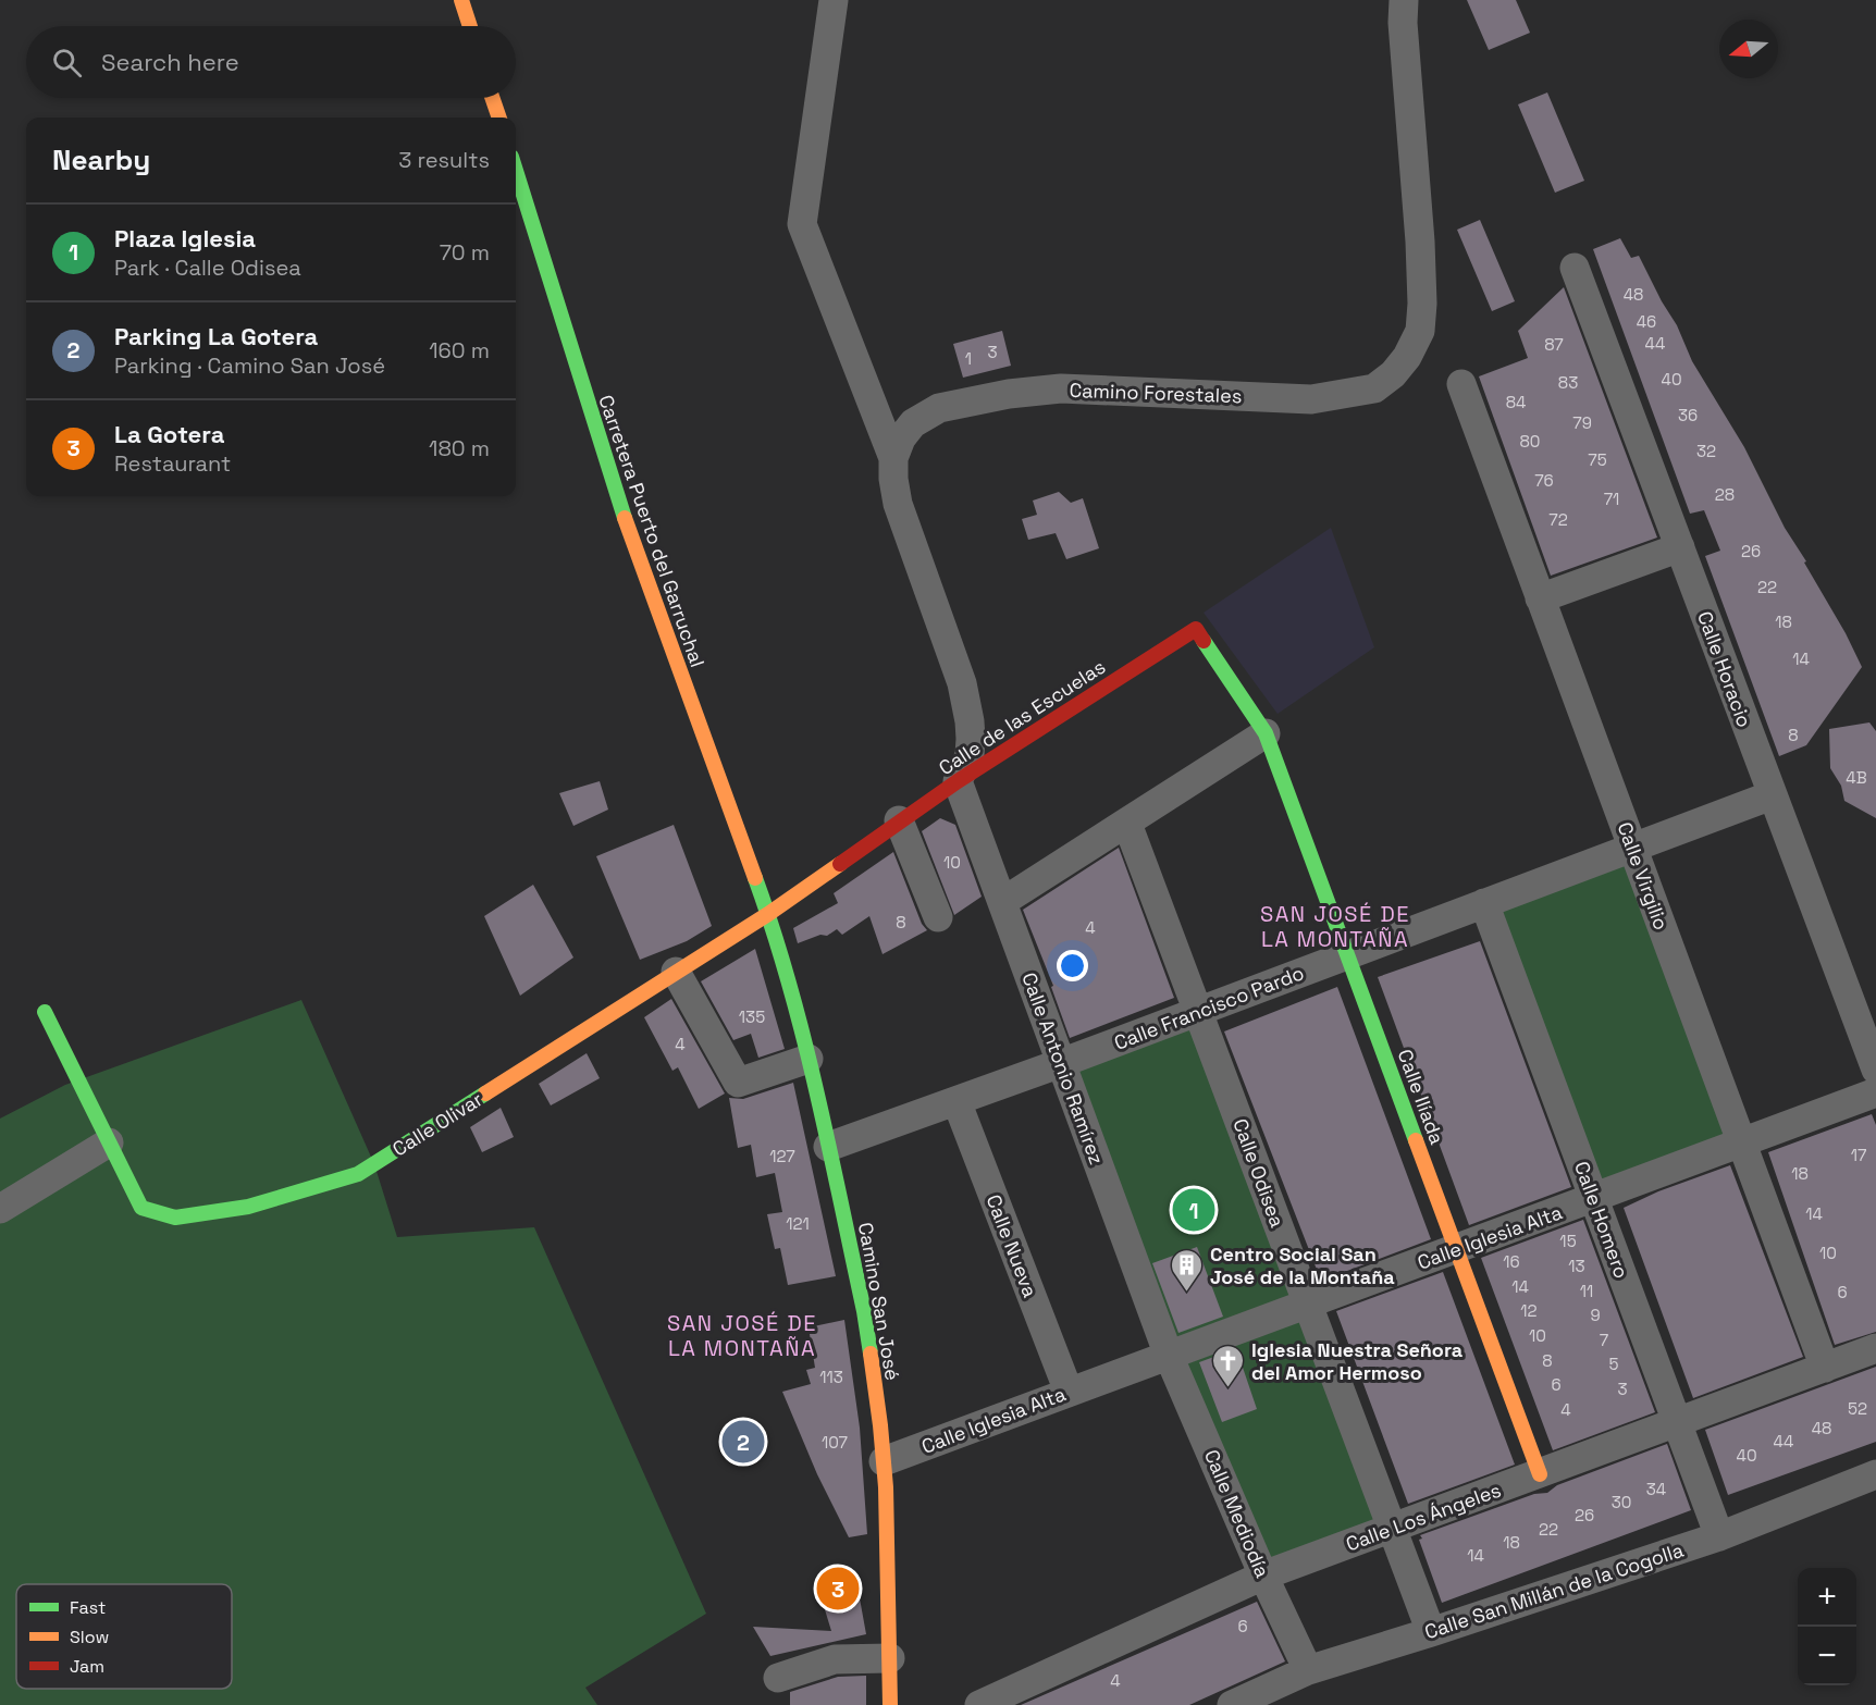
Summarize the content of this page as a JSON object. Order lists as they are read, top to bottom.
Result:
{
  "streets": {
    "street": [
      "Camino Forestales",
      "Carretera Puerto del Garruchal",
      "Calle Horacio",
      "Calle de las Escuelas",
      "Calle Virgilio",
      "Calle Francisco Pardo",
      "Calle Antonio Ramírez",
      "Calle Ilíada",
      "Calle Olivar",
      "Calle Odisea",
      "Calle Homero",
      "Calle Iglesia Alta",
      "Calle Nueva",
      "Camino San José",
      "Calle Mediodía",
      "Calle Los Ángeles",
      "Calle San Millán de la Cogolla"
    ]
  },
  "crossings": [
    ["Carretera Puerto del Garruchal", "Calle de las Escuelas"],
    ["Carretera Puerto del Garruchal", "Calle Olivar"],
    ["Carretera Puerto del Garruchal", "Camino San José"],
    ["Calle Horacio", "Calle Francisco Pardo"],
    ["Calle de las Escuelas", "Calle Antonio Ramírez"],
    ["Calle de las Escuelas", "Calle Ilíada"],
    ["Calle de las Escuelas", "Calle Olivar"],
    ["Calle de las Escuelas", "Camino San José"],
    ["Calle Virgilio", "Calle Francisco Pardo"],
    ["Calle Virgilio", "Calle Iglesia Alta"],
    ["Calle Virgilio", "Calle Los Ángeles"],
    ["Calle Francisco Pardo", "Calle Antonio Ramírez"],
    ["Calle Francisco Pardo", "Calle Ilíada"],
    ["Calle Francisco Pardo", "Calle Odisea"],
    ["Calle Francisco Pardo", "Calle Homero"],
    ["Calle Francisco Pardo", "Calle Nueva"],
    ["Calle Francisco Pardo", "Camino San José"],
    ["Calle Antonio Ramírez", "Calle Iglesia Alta"],
    ["Calle Antonio Ramírez", "Calle Mediodía"],
    ["Calle Ilíada", "Calle Iglesia Alta"],
    ["Calle Ilíada", "Calle Los Ángeles"],
    ["Calle Olivar", "Camino San José"],
    ["Calle Odisea", "Calle Iglesia Alta"],
    ["Calle Odisea", "Calle Los Ángeles"],
    ["Calle Odisea", "Calle San Millán de la Cogolla"],
    ["Calle Homero", "Calle Iglesia Alta"],
    ["Calle Homero", "Calle Los Ángeles"],
    ["Calle Homero", "Calle San Millán de la Cogolla"],
    ["Calle Iglesia Alta", "Calle Nueva"],
    ["Calle Iglesia Alta", "Camino San José"],
    ["Calle Iglesia Alta", "Calle Mediodía"],
    ["Calle Mediodía", "Calle Los Ángeles"],
    ["Calle Mediodía", "Calle San Millán de la Cogolla"]
  ],
  "districts": ["SAN JOSÉ DE LA MONTAÑA", "SAN JOSÉ DE LA MONTAÑA"],
  "places": {
    "building": ["Centro Social San José de la Montaña"],
    "church": ["Iglesia Nuestra Señora del Amor Hermoso"]
  },
  "house_numbers": [
    "48",
    "46",
    "44",
    "87",
    "3",
    "1",
    "40",
    "83",
    "84",
    "36",
    "79",
    "80",
    "32",
    "75",
    "76",
    "28",
    "71",
    "72",
    "26",
    "22",
    "18",
    "14",
    "8",
    "4B",
    "10",
    "8",
    "4",
    "135",
    "4",
    "17",
    "127",
    "18",
    "14",
    "121",
    "15",
    "10",
    "16",
    "13",
    "14",
    "11",
    "6",
    "12",
    "9",
    "10",
    "7",
    "8",
    "5",
    "113",
    "6",
    "3",
    "52",
    "4",
    "48",
    "44",
    "107",
    "40",
    "34",
    "30",
    "26",
    "22",
    "18",
    "14",
    "6",
    "4"
  ],
  "legend": ["Fast", "Slow", "Jam"],
  "north": "left",
  "page": {
    "search": "Search here",
    "heading": ["Nearby", "3 results"],
    "list": [
      {
        "mark": "1",
        "name": "Plaza Iglesia",
        "note": "Park · Calle Odisea",
        "value": "70 m"
      },
      {
        "mark": "2",
        "name": "Parking La Gotera",
        "note": "Parking · Camino San José",
        "value": "160 m"
      },
      {
        "mark": "3",
        "name": "La Gotera",
        "note": "Restaurant",
        "value": "180 m"
      }
    ],
    "pins": ["1", "2", "3"],
    "map_buttons": ["+", "−"]
  }
}
